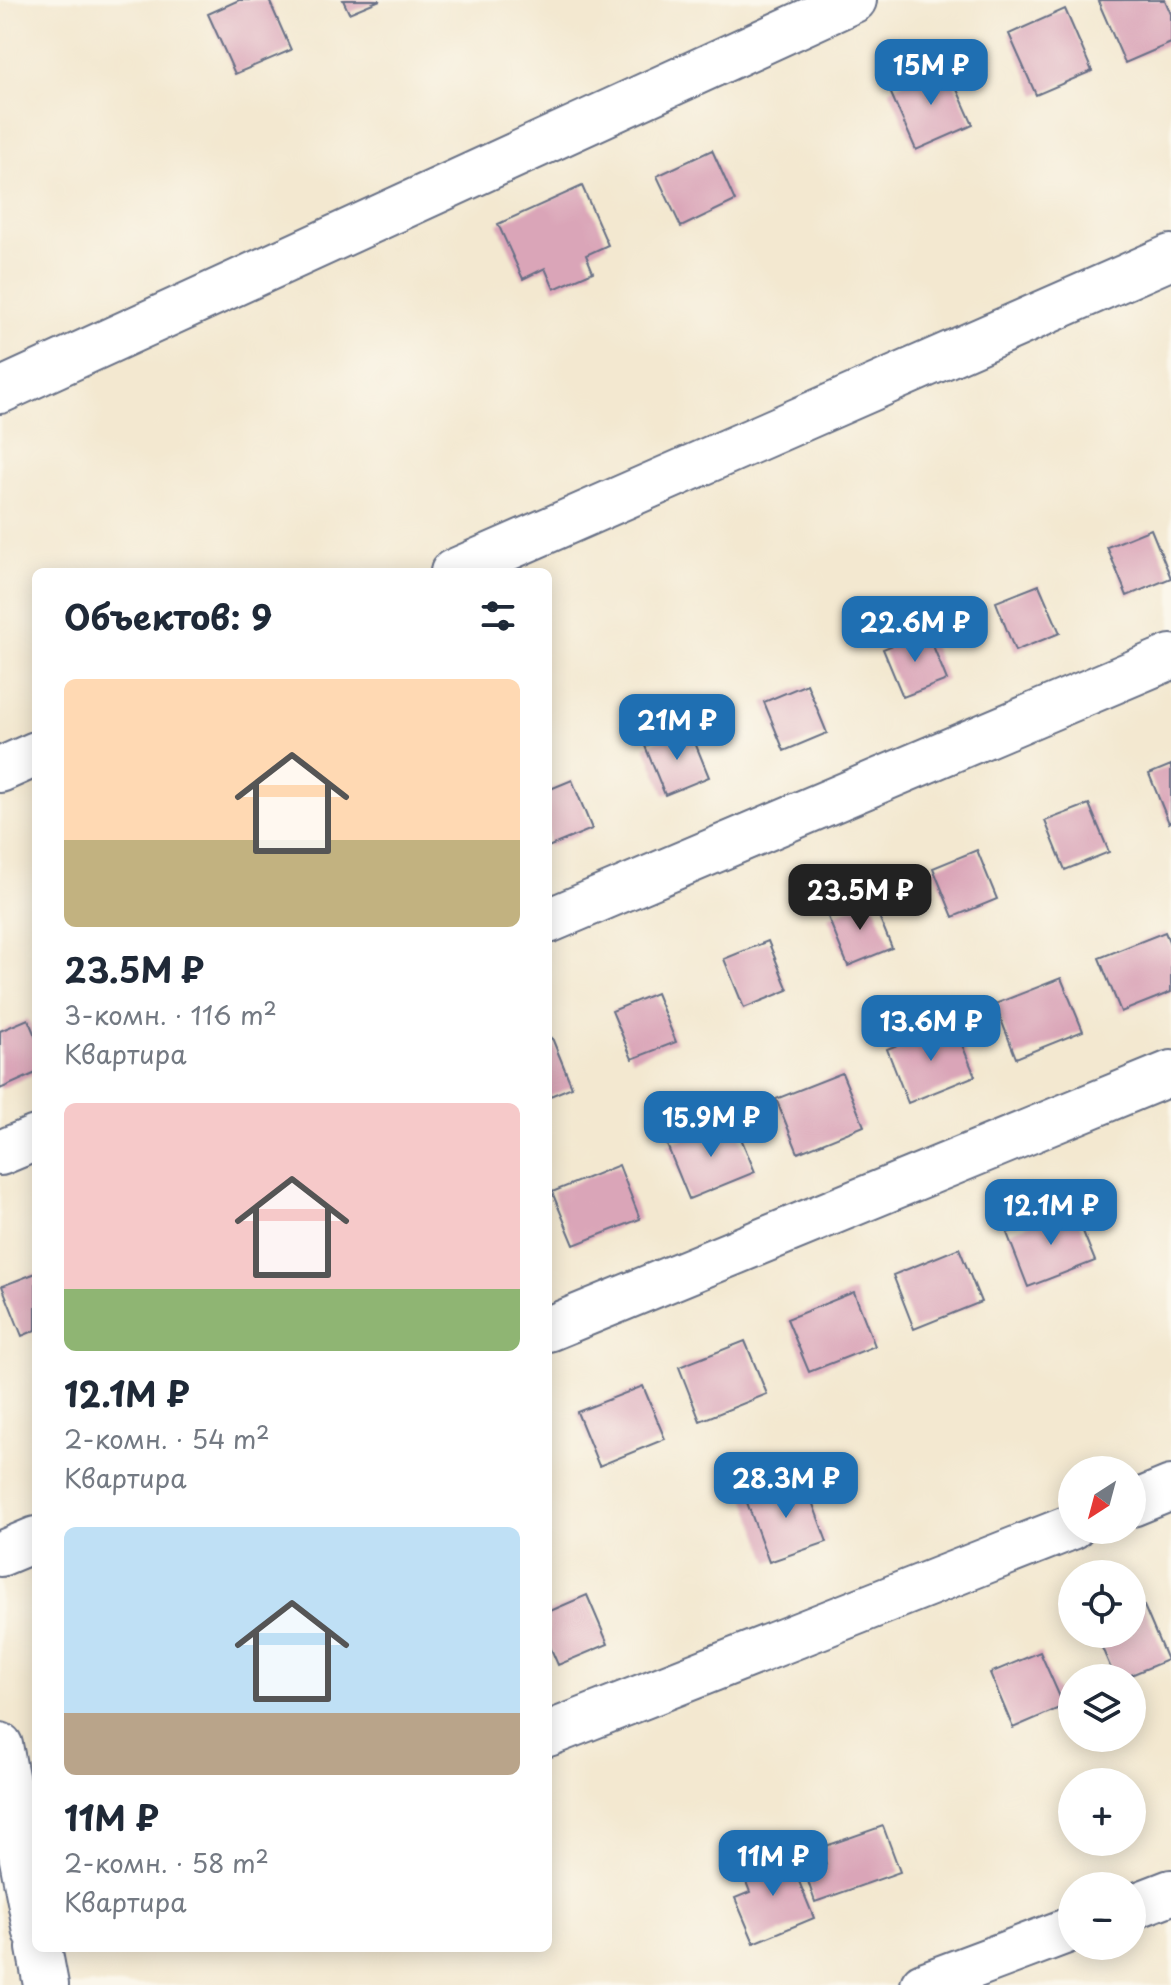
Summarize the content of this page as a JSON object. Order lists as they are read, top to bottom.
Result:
{
  "north": "bottom left",
  "page": {
    "price": [
      "15M ₽",
      "22.6M ₽",
      "21M ₽",
      "23.5M ₽",
      "13.6M ₽",
      "15.9M ₽",
      "12.1M ₽",
      "28.3M ₽",
      "11M ₽"
    ],
    "heading": "Объектов: 9",
    "list": [
      {
        "name": "23.5M ₽",
        "note": "3-комн. · 116 m² · Квартира"
      },
      {
        "name": "12.1M ₽",
        "note": "2-комн. · 54 m² · Квартира"
      },
      {
        "name": "11M ₽",
        "note": "2-комн. · 58 m² · Квартира"
      }
    ],
    "map_buttons": ["+", "−"]
  }
}
